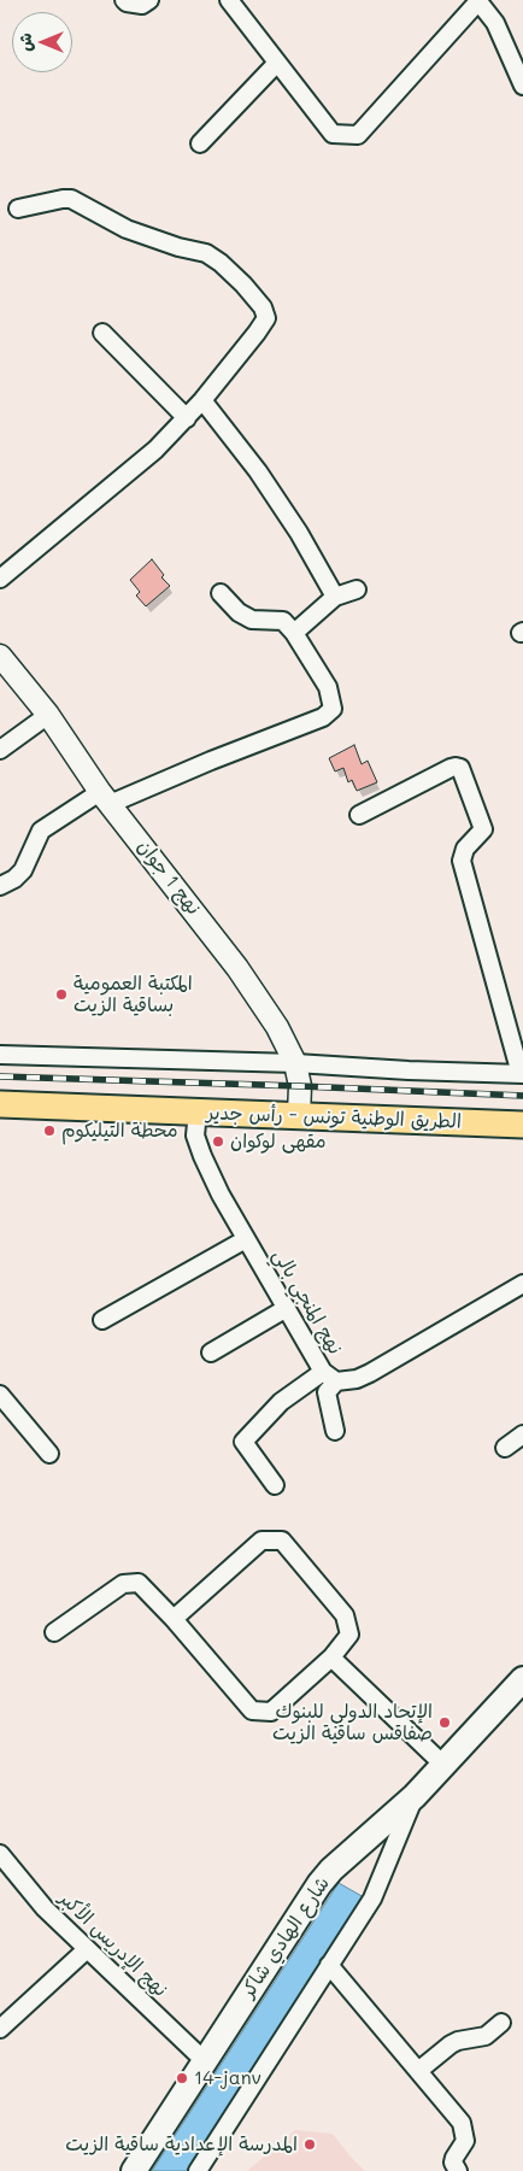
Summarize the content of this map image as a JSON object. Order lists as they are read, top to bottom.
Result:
{
  "streets": {
    "main road": ["الطريق الوطنية تونس - رأس جدير", "شارع الهادي شاكر"],
    "street": ["نهج 1 جوان", "نهج المنجي بالي", "نهج الإدريس الأكبر"]
  },
  "crossings": [
    ["نهج 1 جوان", "الطريق الوطنية تونس - رأس جدير"],
    ["الطريق الوطنية تونس - رأس جدير", "نهج المنجي بالي"],
    ["شارع الهادي شاكر", "نهج الإدريس الأكبر"]
  ],
  "places": [
    "المكتبة العمومية بساقية الزيت",
    "محطة التيليكوم",
    "مقهى لوكوان",
    "الإتحاد الدولي للبنوك صفاقس ساقية الزيت",
    "14-janv",
    "المدرسة الإعدادية ساقية الزيت"
  ],
  "north": "left"
}
